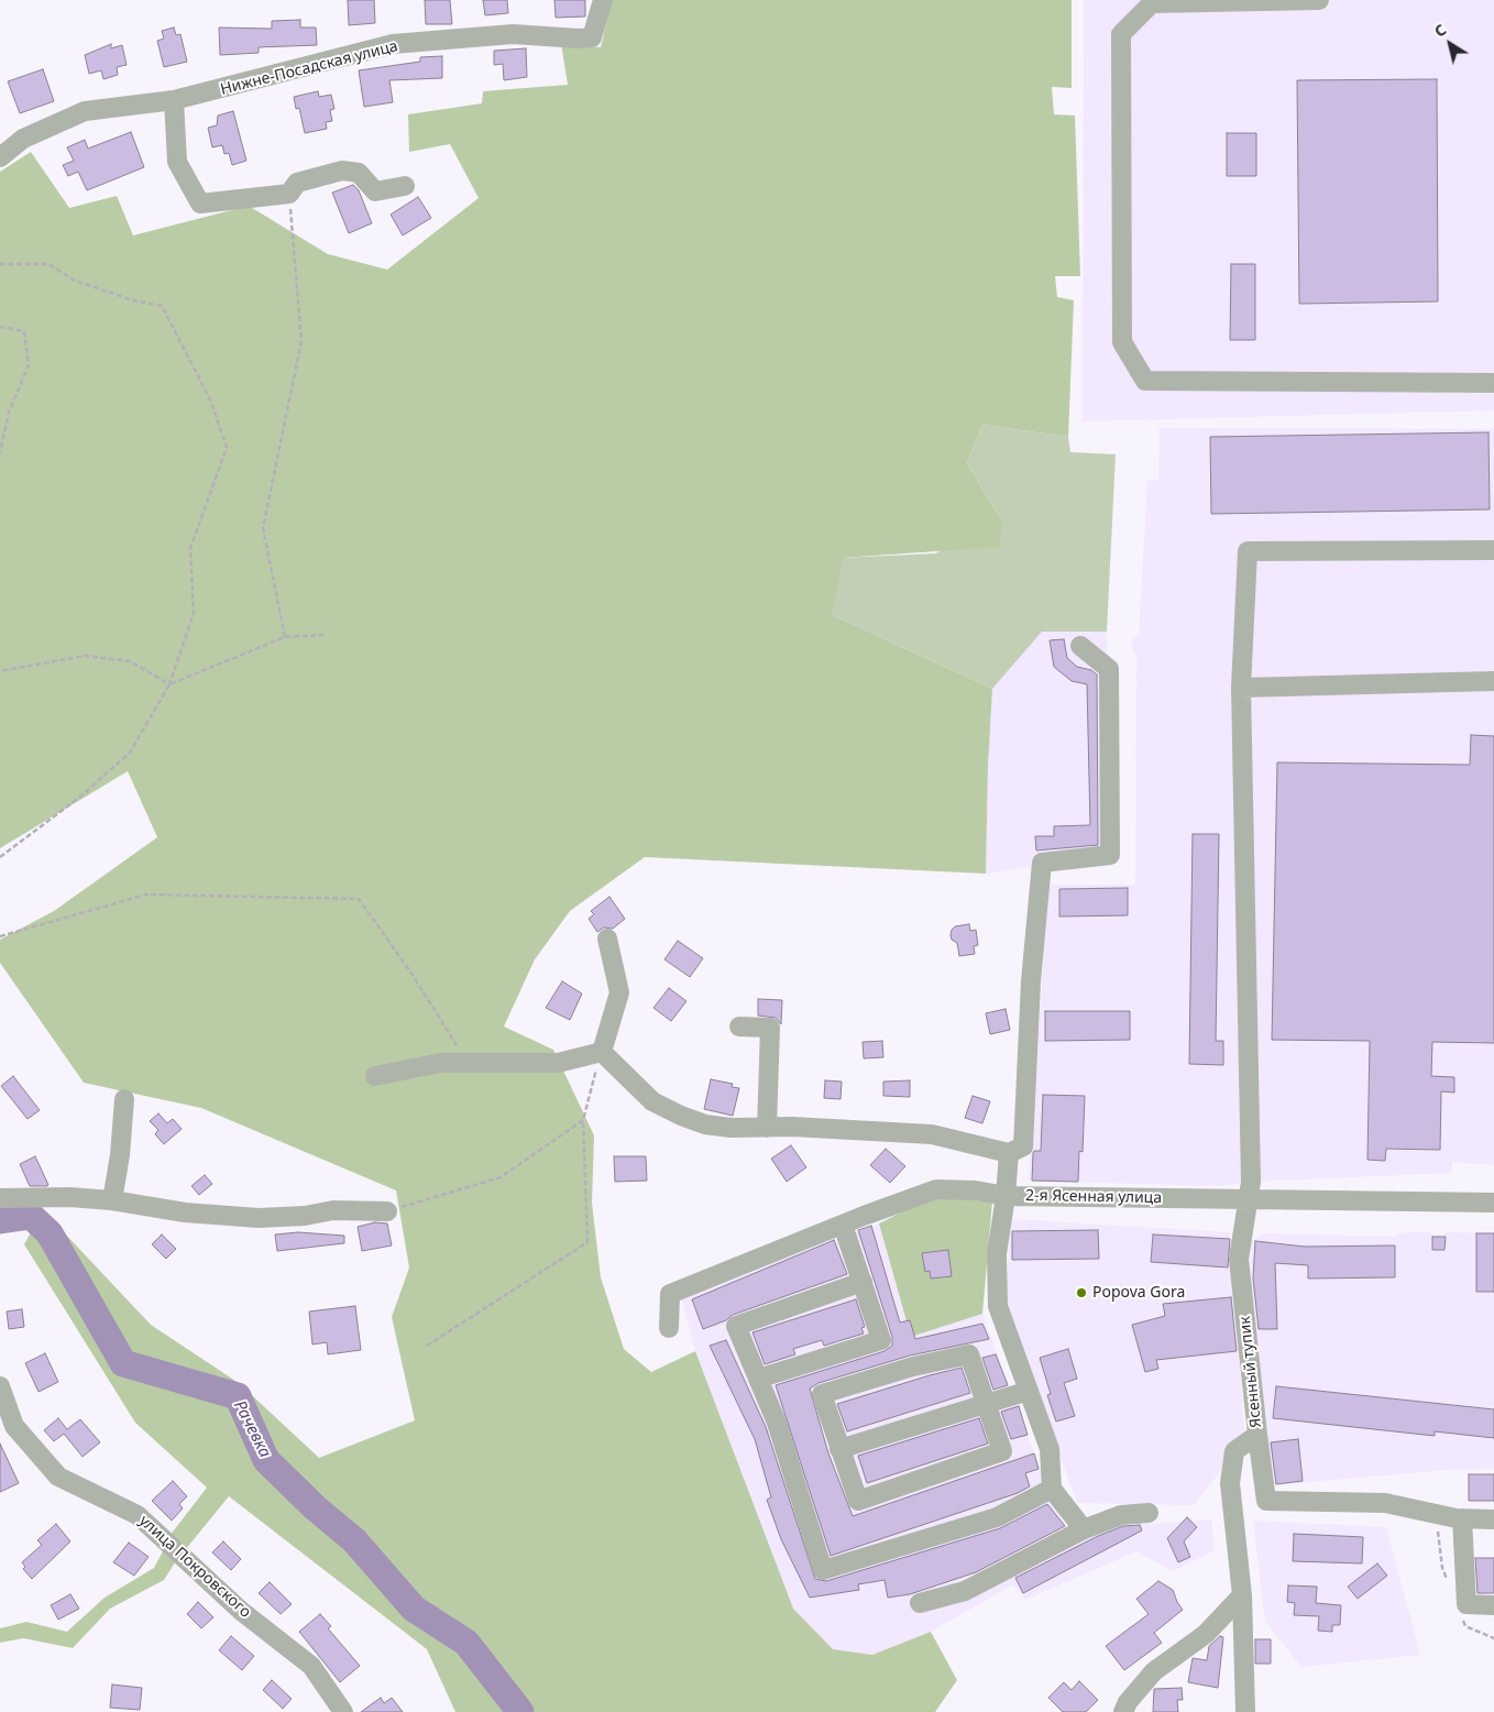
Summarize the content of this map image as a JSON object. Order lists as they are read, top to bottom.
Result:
{
  "streets": {
    "street": [
      "Нижне-Посадская улица",
      "2-я Ясенная улица",
      "Ясенный тупик",
      "улица Покровского"
    ]
  },
  "crossings": [
    ["2-я Ясенная улица", "Ясенный тупик"]
  ],
  "water": ["Рачевка"],
  "places": ["Popova Gora"],
  "north": "top left"
}
